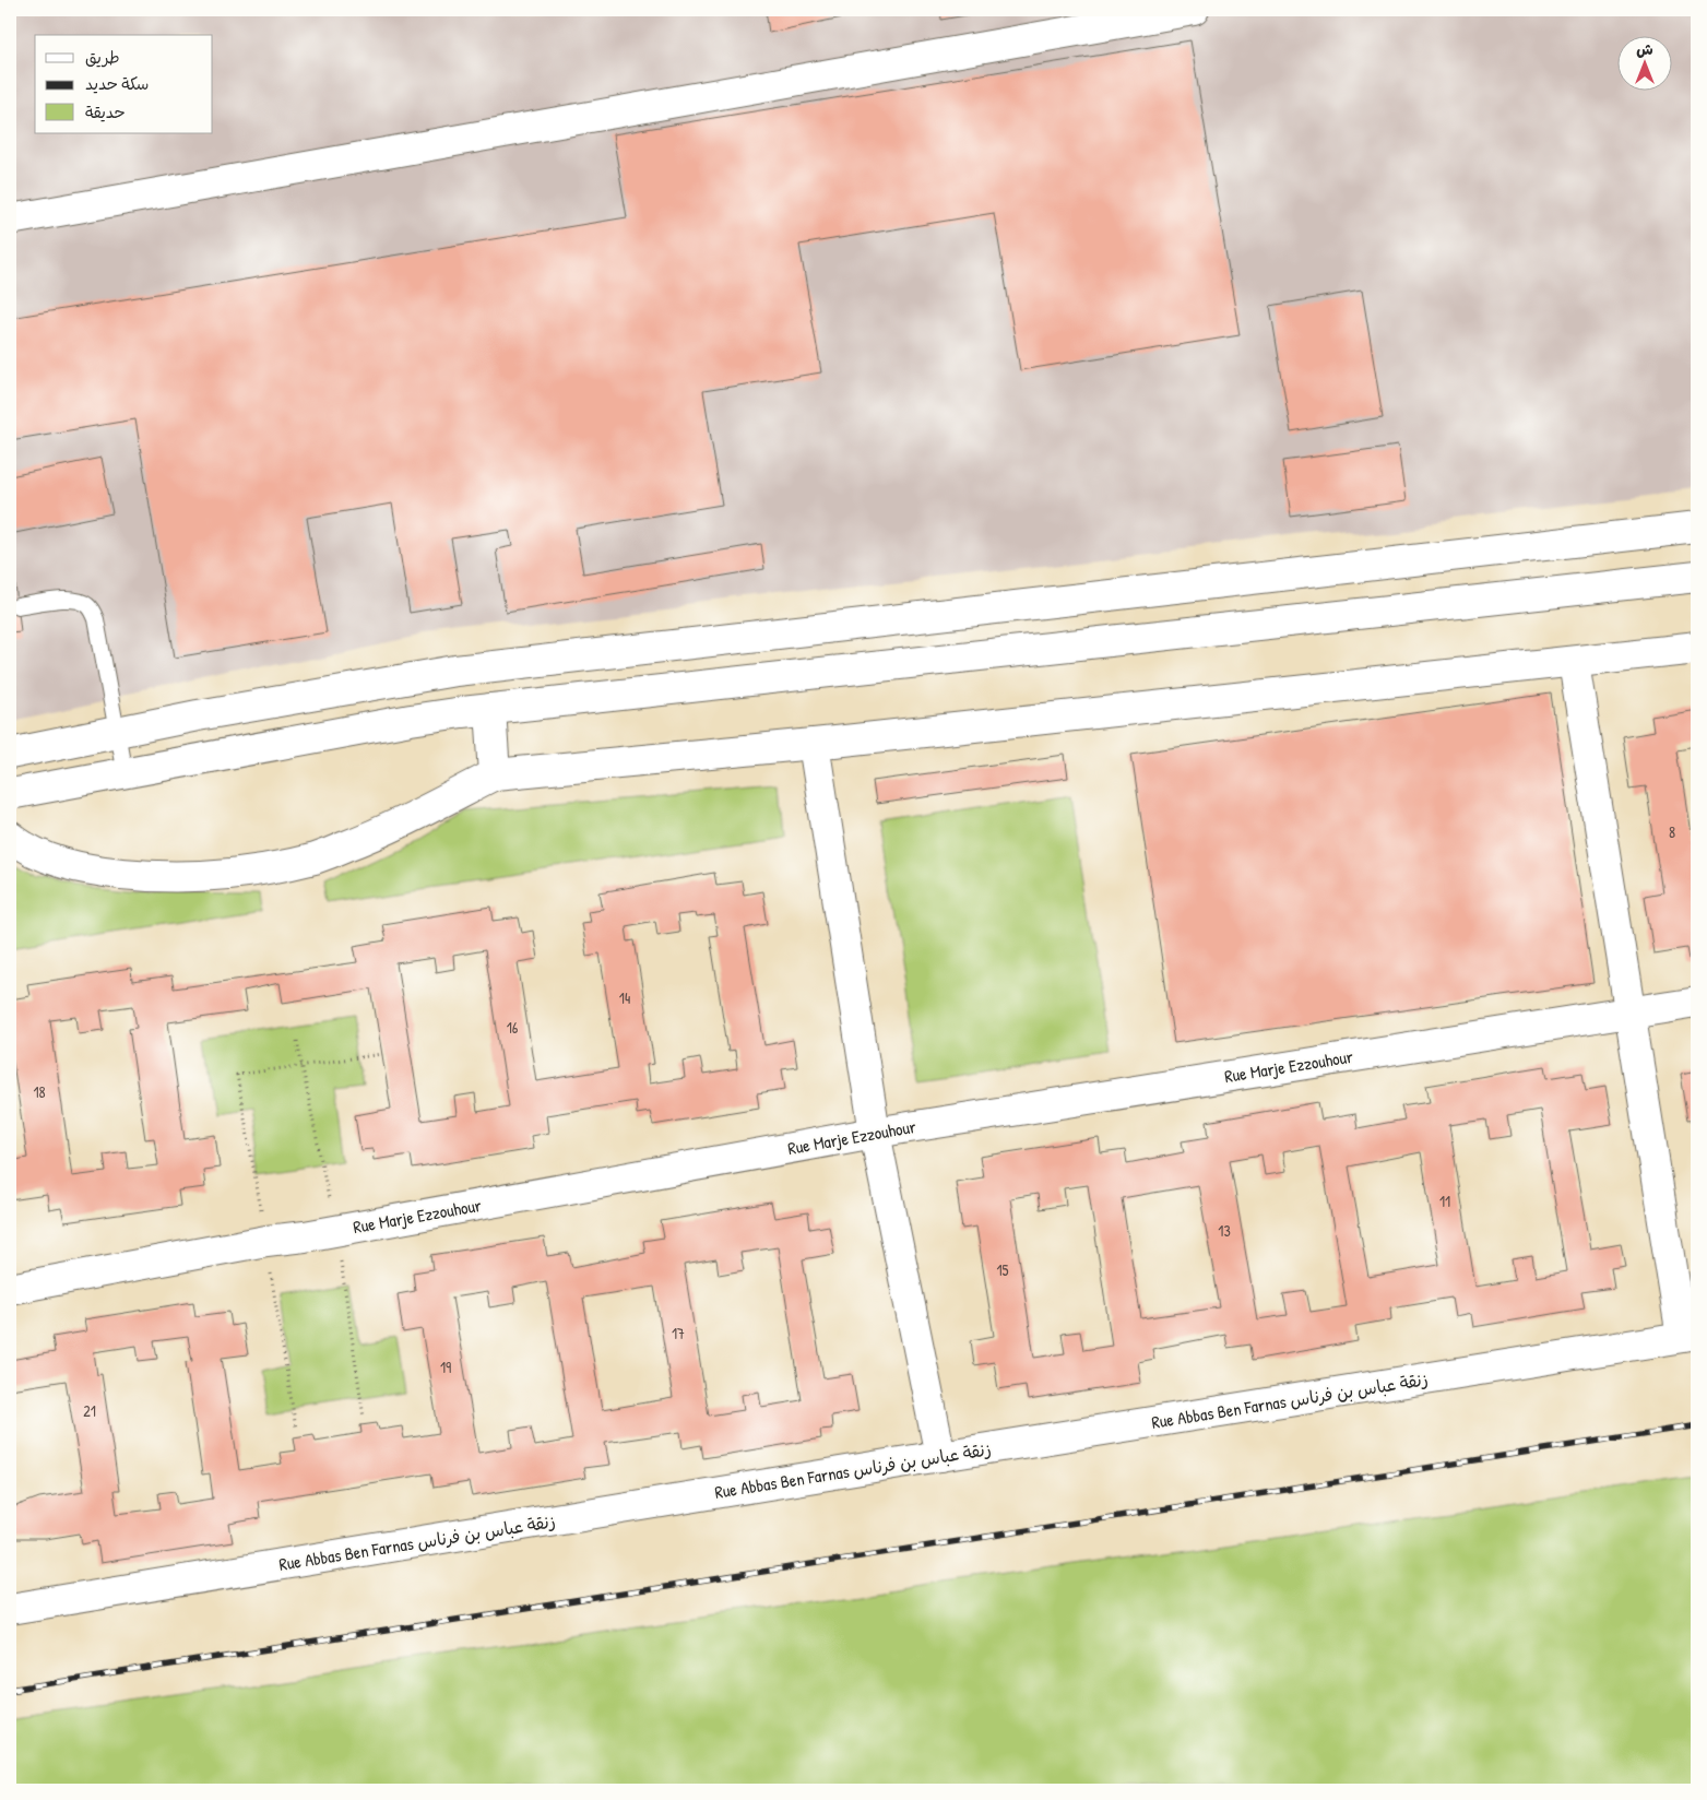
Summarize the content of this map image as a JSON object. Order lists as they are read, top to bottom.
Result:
{
  "streets": {
    "street": ["Rue Marje Ezzouhour", "Rue Abbas Ben Farnas زنقة عباس بن فرناس"]
  },
  "house_numbers": [
    "8",
    "14",
    "16",
    "18",
    "11",
    "13",
    "15",
    "17",
    "19",
    "21"
  ],
  "legend": ["طريق", "سكة حديد", "حديقة"],
  "north": "top"
}
